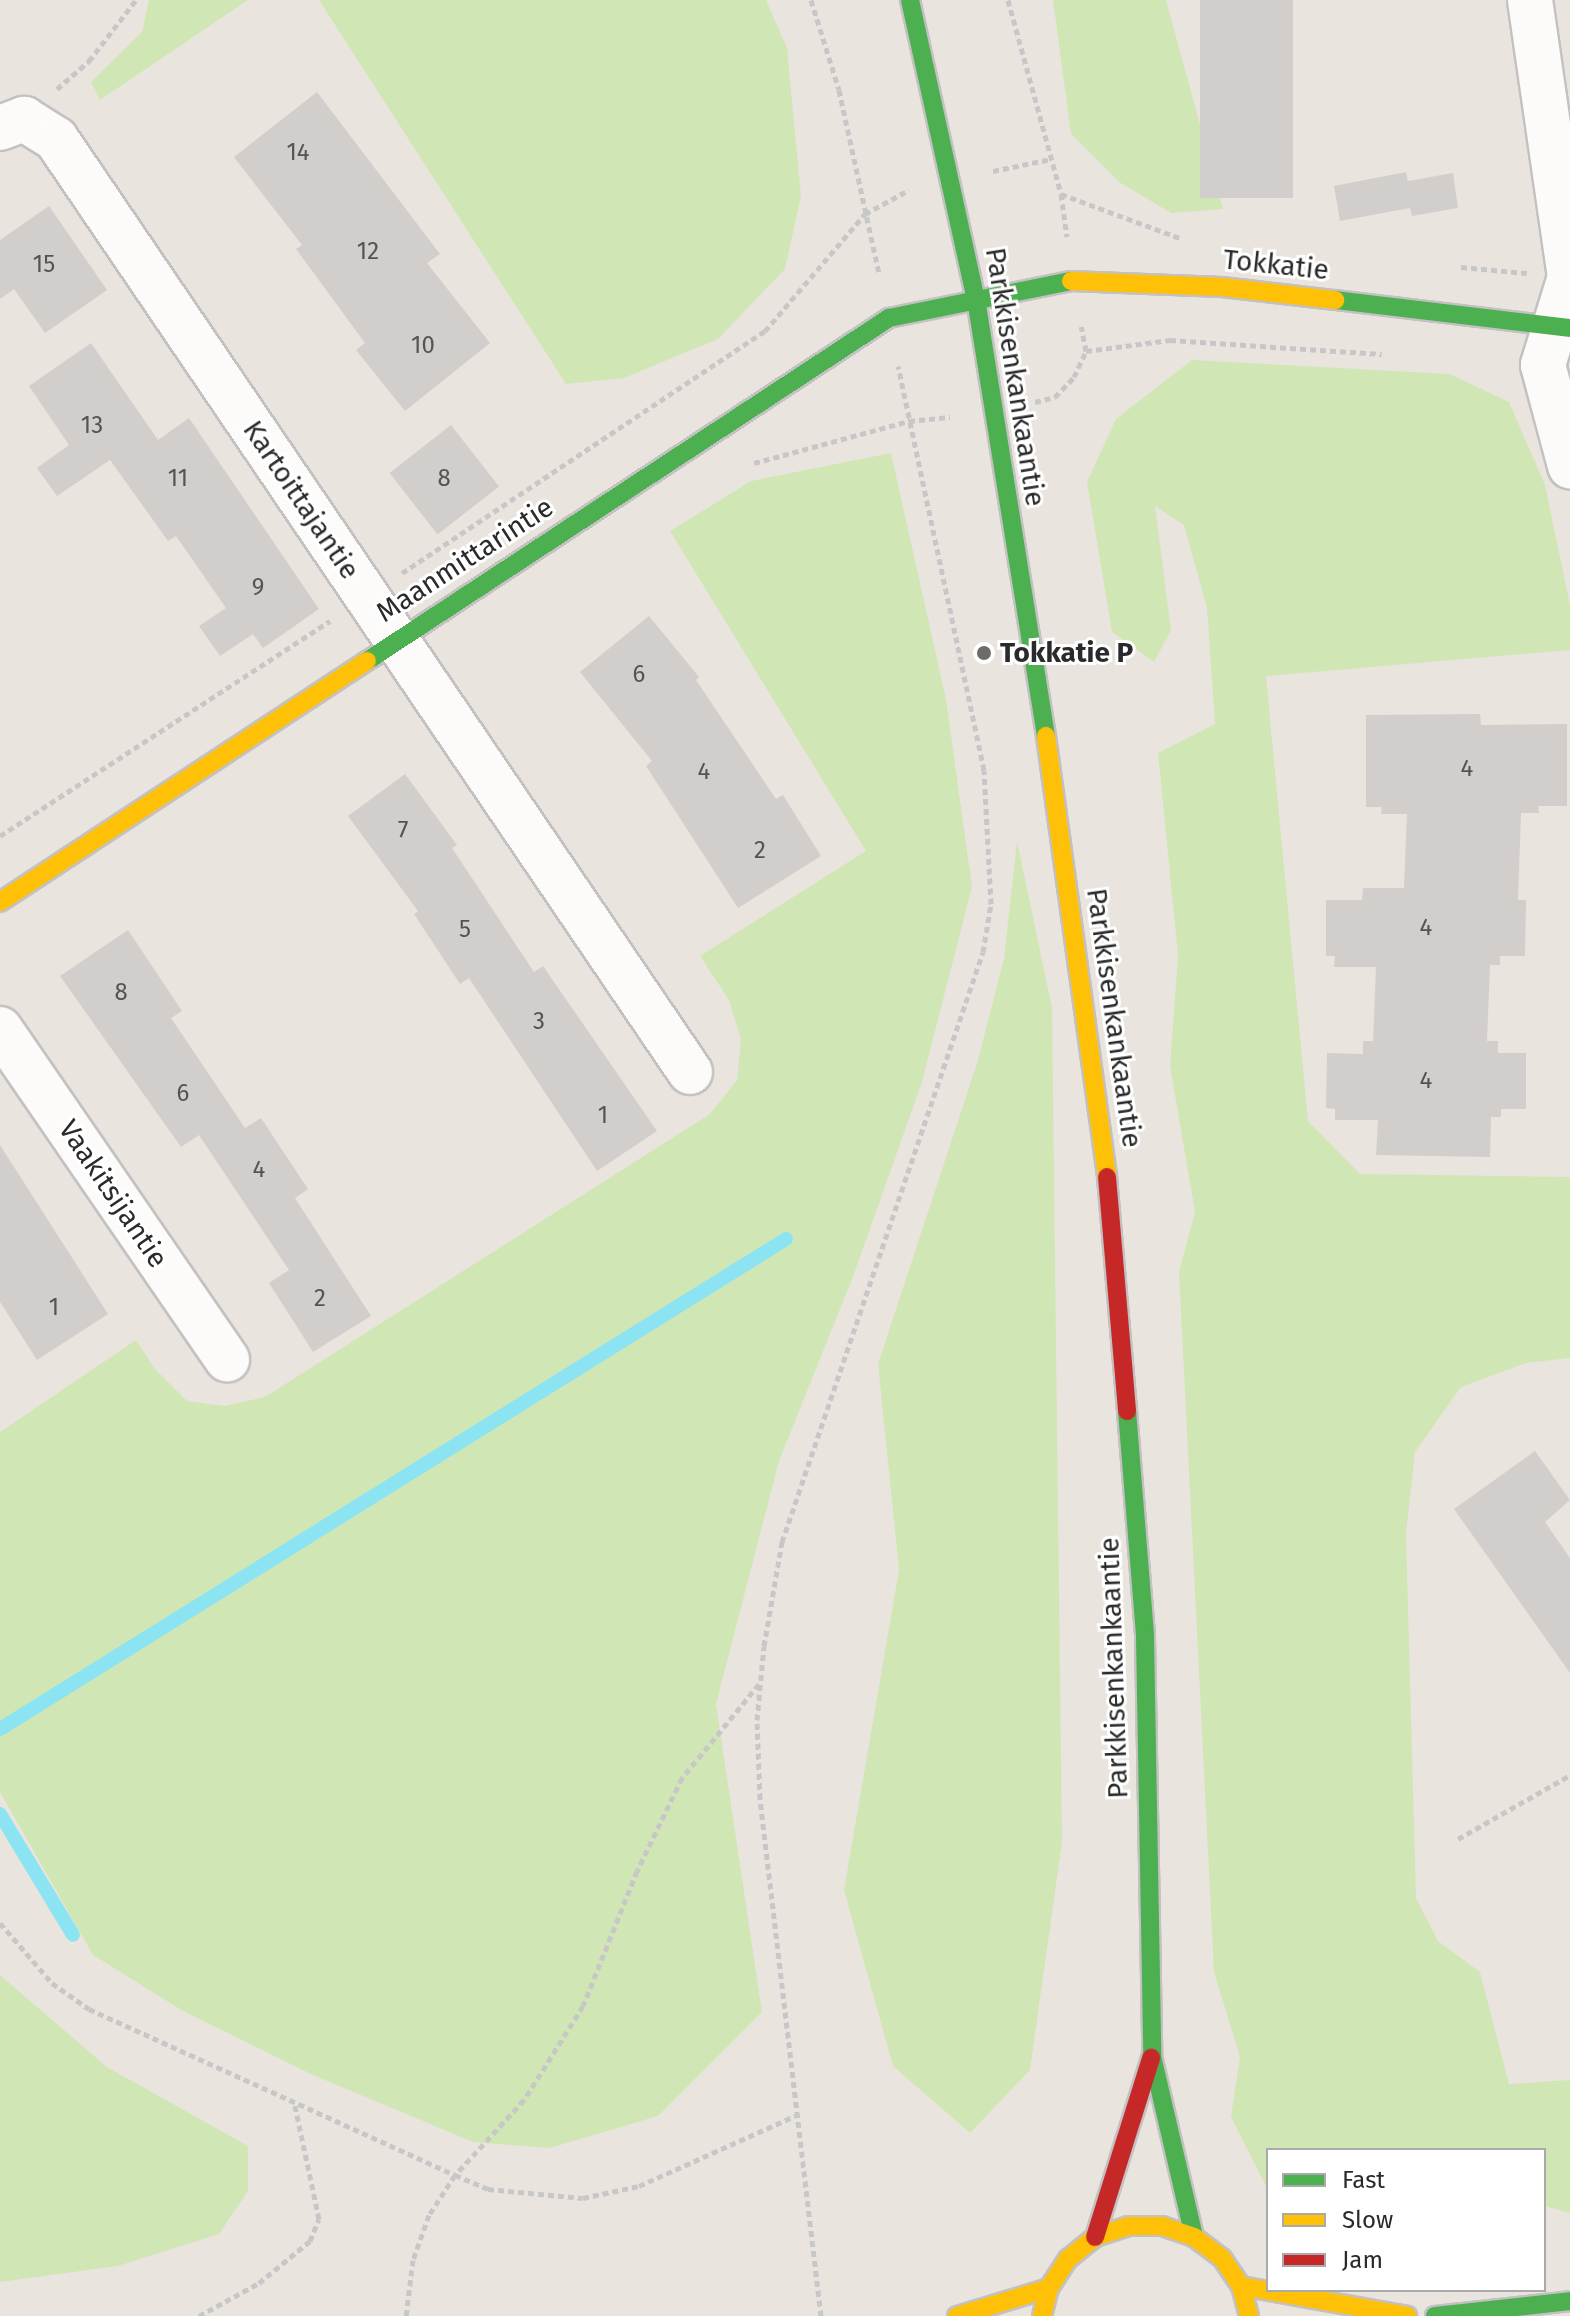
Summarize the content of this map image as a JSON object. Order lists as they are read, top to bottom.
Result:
{
  "streets": {
    "main road": ["Tokkatie", "Parkkisenkankaantie", "Maanmittarintie"],
    "street": ["Kartoittajantie", "Vaakitsijantie"]
  },
  "crossings": [
    ["Tokkatie", "Parkkisenkankaantie"],
    ["Tokkatie", "Maanmittarintie"],
    ["Parkkisenkankaantie", "Maanmittarintie"],
    ["Kartoittajantie", "Maanmittarintie"]
  ],
  "places": ["Tokkatie P"],
  "house_numbers": [
    "14",
    "12",
    "15",
    "10",
    "13",
    "11",
    "8",
    "9",
    "6",
    "4",
    "4",
    "7",
    "2",
    "4",
    "5",
    "8",
    "3",
    "4",
    "6",
    "1",
    "4",
    "2",
    "1"
  ],
  "legend": ["Fast", "Slow", "Jam"]
}
